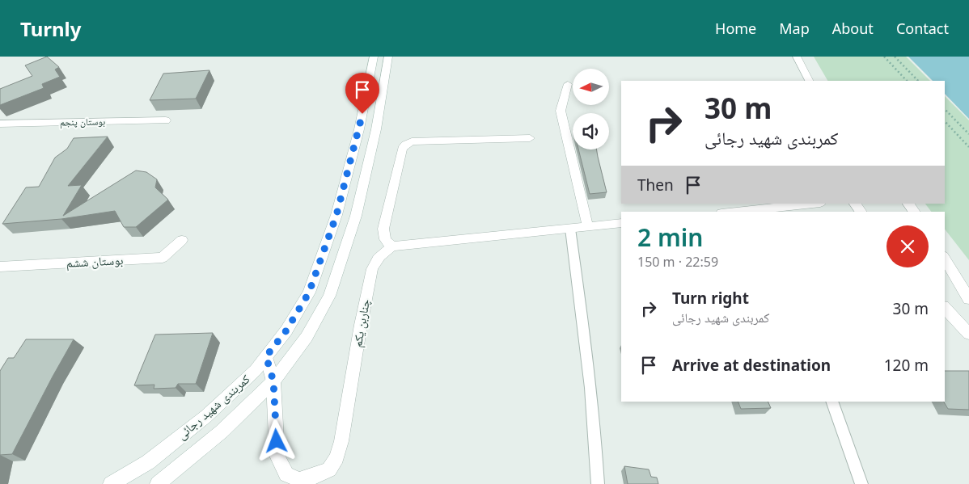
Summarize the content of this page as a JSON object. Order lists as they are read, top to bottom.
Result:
{
  "streets": {
    "street": [
      "بوستان پنجم",
      "بوستان ششم",
      "چناربن یکم",
      "کمربندی شهید رجائی"
    ]
  },
  "crossings": [
    ["چناربن یکم", "کمربندی شهید رجائی"]
  ],
  "north": "left",
  "page": {
    "header": "Turnly",
    "nav": [
      "Home",
      "Map",
      "About",
      "Contact"
    ],
    "turn": ["30 m", "کمربندی شهید رجائی"],
    "then": "Then",
    "heading": ["2 min", "150 m · 22:59"],
    "list": [
      {
        "name": "Turn right",
        "note": "کمربندی شهید رجائی",
        "value": "30 m"
      },
      {
        "name": "Arrive at destination",
        "value": "120 m"
      }
    ]
  }
}
